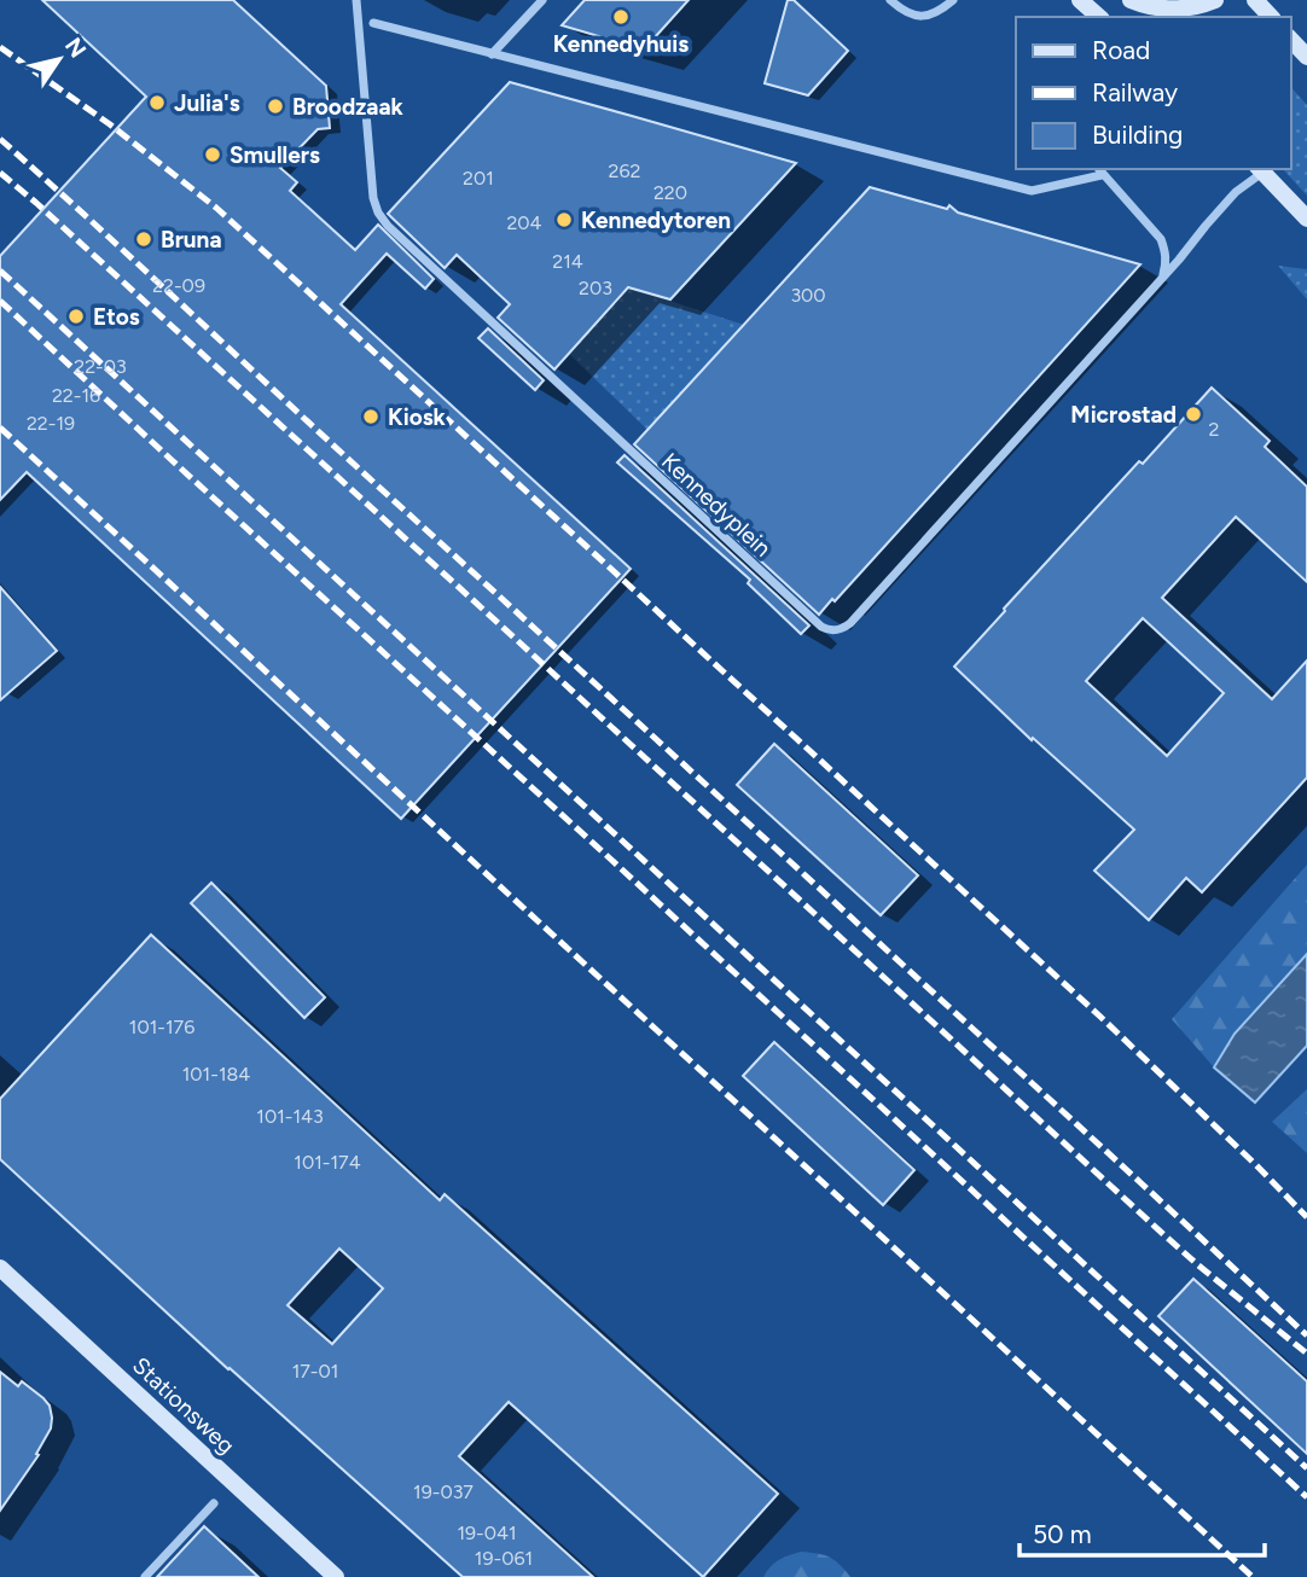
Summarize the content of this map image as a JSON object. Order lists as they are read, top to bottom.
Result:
{
  "streets": {
    "street": ["Kennedyplein", "Stationsweg"]
  },
  "places": [
    "Kennedyhuis",
    "Julia's",
    "Broodzaak",
    "Smullers",
    "Kennedytoren",
    "Bruna",
    "Etos",
    "Microstad",
    "Kiosk"
  ],
  "house_numbers": [
    "262",
    "201",
    "220",
    "204",
    "214",
    "22-09",
    "203",
    "300",
    "22-03",
    "22-16",
    "22-19",
    "2",
    "101-176",
    "101-184",
    "101-143",
    "101-174",
    "17-01",
    "19-037",
    "19-041",
    "19-061"
  ],
  "legend": ["Road", "Railway", "Building"],
  "scale_bar": "50 m",
  "north": "top right"
}
